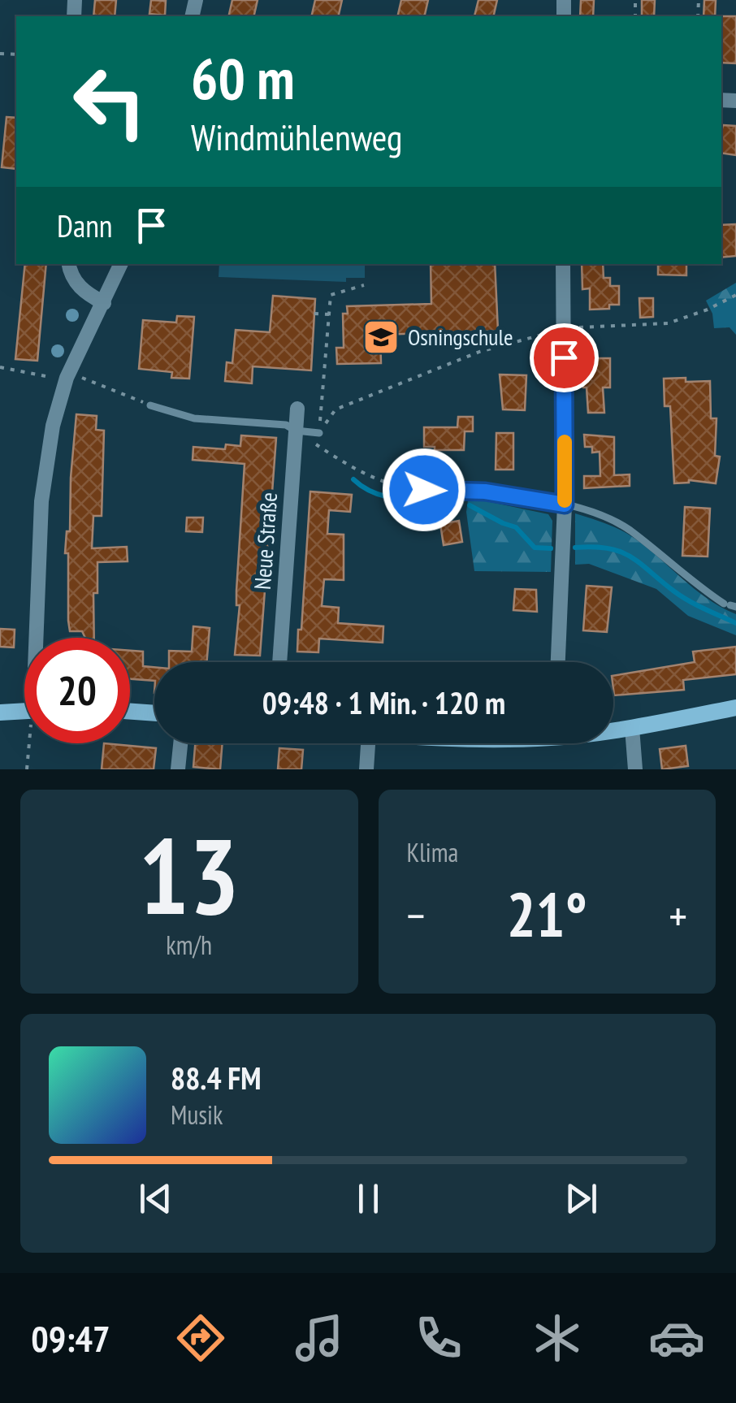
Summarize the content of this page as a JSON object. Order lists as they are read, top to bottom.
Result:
{
  "streets": {
    "street": ["Neue Straße"]
  },
  "places": {
    "school or university": ["Osningschule"]
  },
  "page": {
    "turn": ["60 m", "Windmühlenweg"],
    "then": "Dann",
    "limit": "20",
    "trip": "09:48 · 1 Min. · 120 m",
    "tile": [
      ["13", "km/h"],
      "Klima"
    ],
    "heat": ["−", "21°", "+"],
    "song": ["88.4 FM", "Musik"],
    "tabs": "09:47"
  }
}
